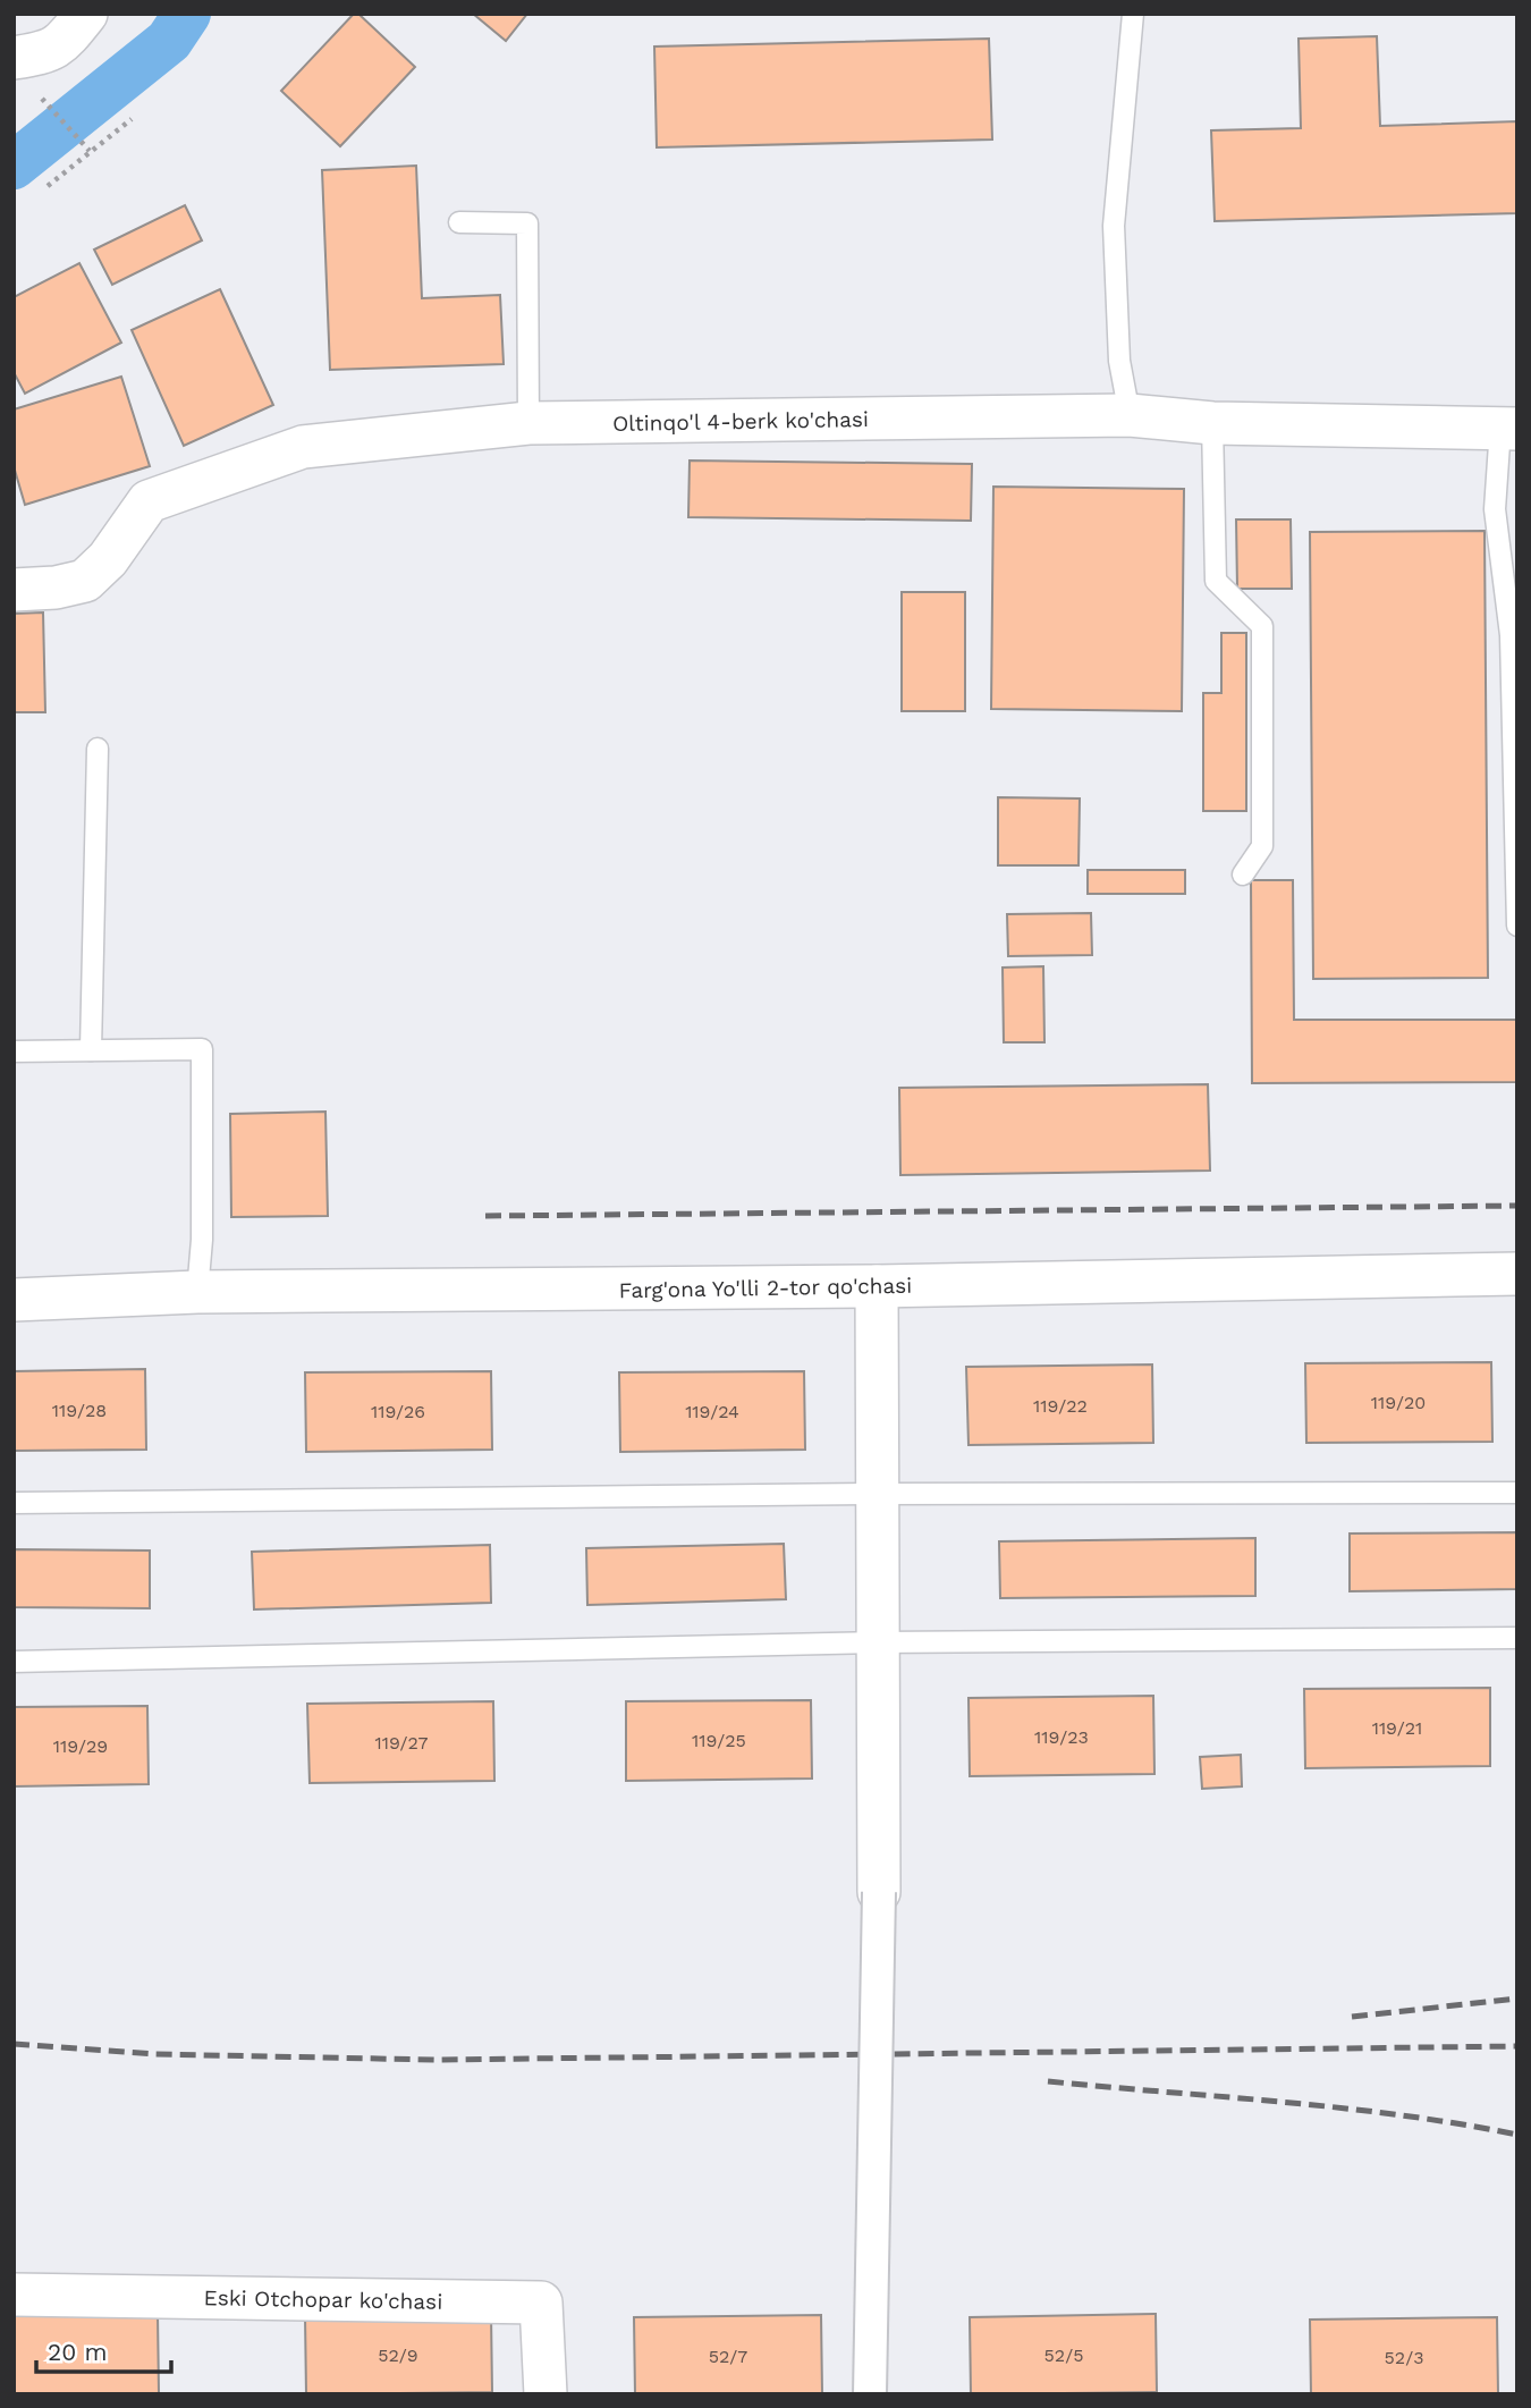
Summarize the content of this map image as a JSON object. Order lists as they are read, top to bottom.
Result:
{
  "streets": {
    "street": ["Oltinqo'l 4-berk ko'chasi", "Farg'ona Yo'lli 2-tor qo'chasi", "Eski Otchopar ko'chasi"]
  },
  "house_numbers": [
    "119/20",
    "119/22",
    "119/28",
    "119/26",
    "119/24",
    "119/21",
    "119/23",
    "119/25",
    "119/27",
    "119/29",
    "52/9",
    "52/5",
    "52/7",
    "52/3"
  ],
  "scale_bar": "20 m"
}
